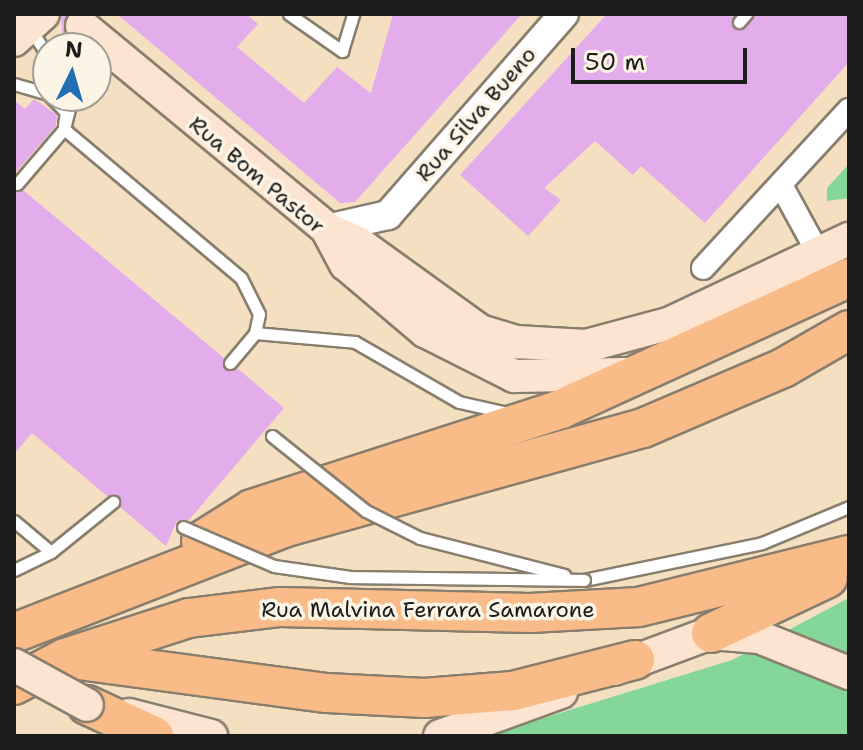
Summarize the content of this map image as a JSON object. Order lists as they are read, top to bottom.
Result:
{
  "streets": {
    "highway": ["Rua Malvina Ferrara Samarone"],
    "main road": ["Rua Bom Pastor"],
    "street": ["Rua Silva Bueno"]
  },
  "scale_bar": "50 m",
  "north": "top"
}
